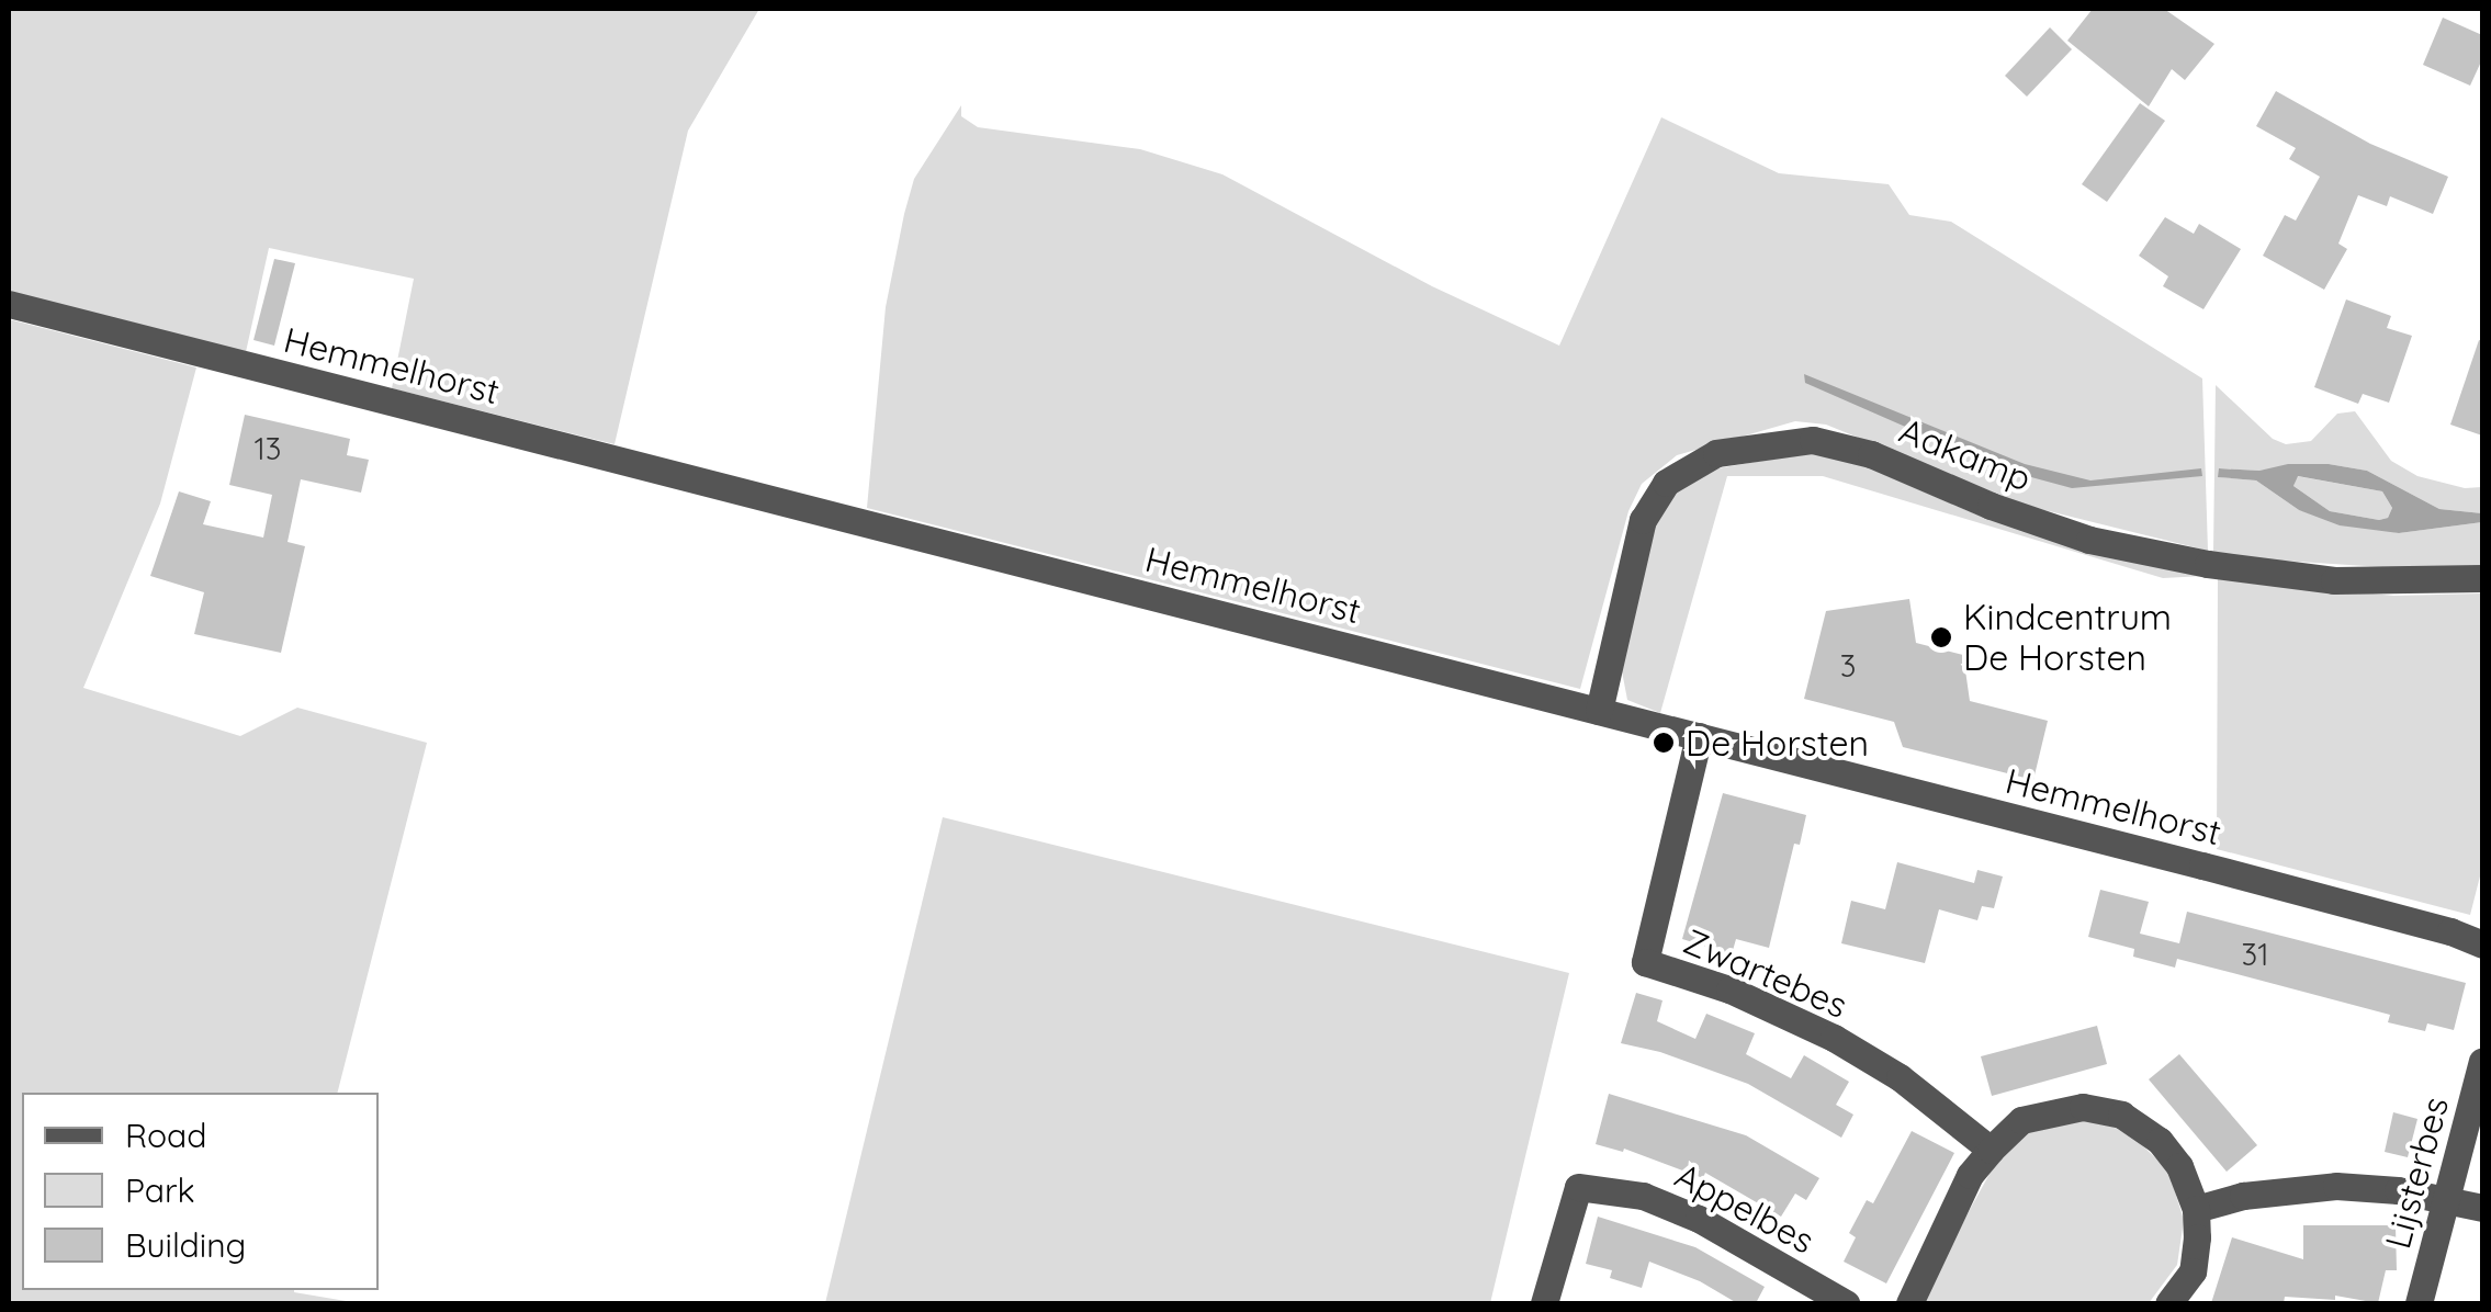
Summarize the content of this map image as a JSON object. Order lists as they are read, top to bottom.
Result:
{
  "streets": {
    "street": [
      "Hemmelhorst",
      "Aakamp",
      "Zwartebes",
      "Lijsterbes",
      "Appelbes"
    ]
  },
  "crossings": [
    ["Hemmelhorst", "Aakamp"],
    ["Hemmelhorst", "Zwartebes"]
  ],
  "places": ["Kindcentrum De Horsten", "De Horsten"],
  "house_numbers": ["13", "3", "31"],
  "legend": ["Road", "Park", "Building"]
}
